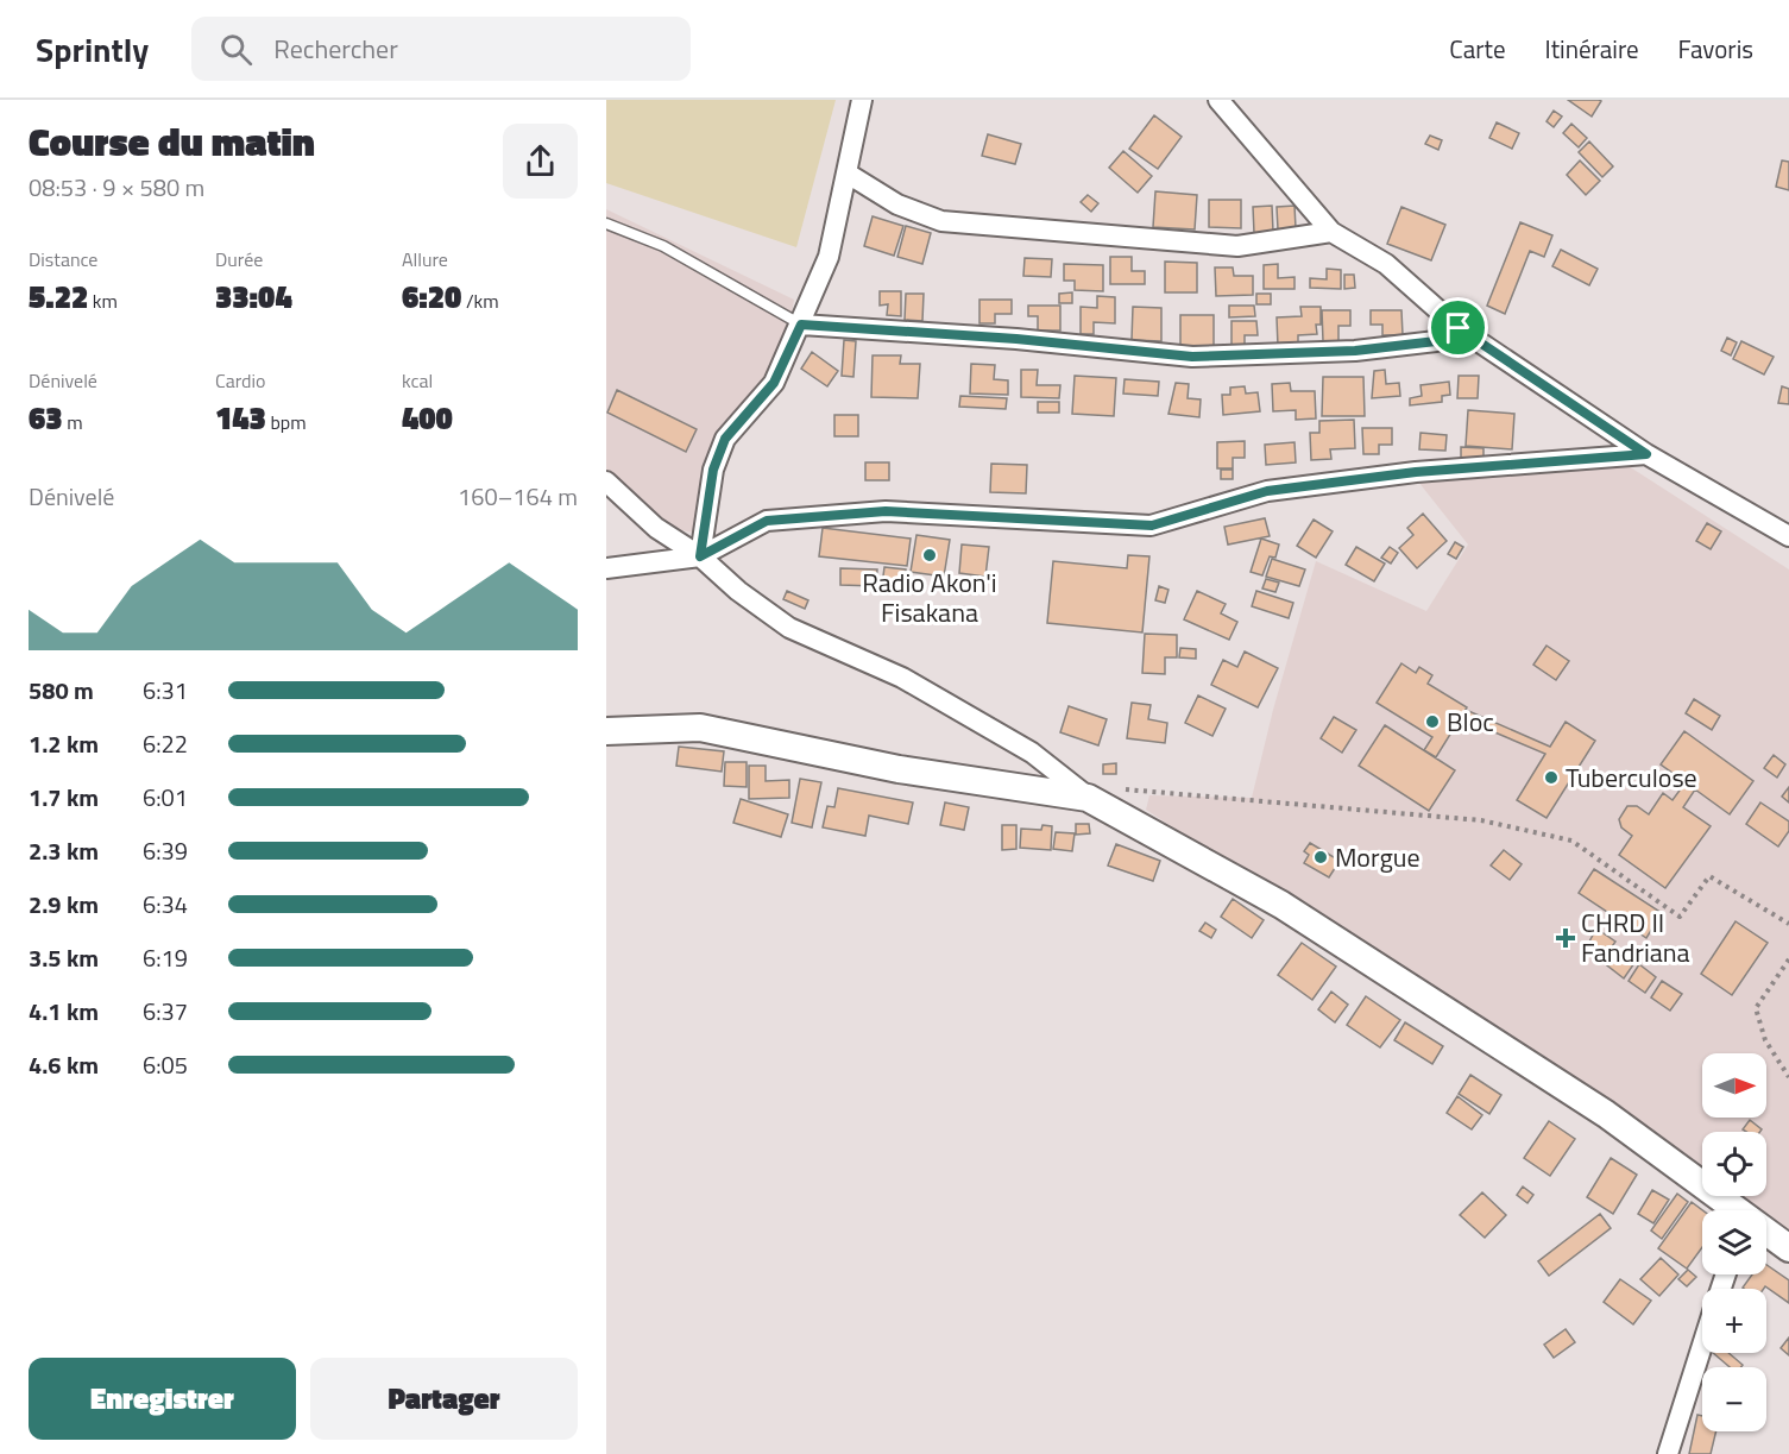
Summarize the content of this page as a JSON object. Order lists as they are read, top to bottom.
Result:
{
  "places": {
    "other": [
      "Radio Akon'i Fisakana",
      "Bloc",
      "Tuberculose",
      "Morgue"
    ],
    "health": ["CHRD II Fandriana"]
  },
  "north": "right",
  "page": {
    "header": "Sprintly",
    "search": "Rechercher",
    "nav": ["Carte", "Itinéraire", "Favoris"],
    "heading": ["Course du matin", "08:53 · 9 × 580 m"],
    "stats": [
      ["Distance", "5.22 km"],
      ["Durée", "33:04"],
      ["Allure", "6:20 /km"],
      ["Dénivelé", "63 m"],
      ["Cardio", "143 bpm"],
      ["kcal", "400"]
    ],
    "chart": ["Dénivelé", "160–164 m"],
    "list": [
      {
        "name": "580 m",
        "note": "6:31"
      },
      {
        "name": "1.2 km",
        "note": "6:22"
      },
      {
        "name": "1.7 km",
        "note": "6:01"
      },
      {
        "name": "2.3 km",
        "note": "6:39"
      },
      {
        "name": "2.9 km",
        "note": "6:34"
      },
      {
        "name": "3.5 km",
        "note": "6:19"
      },
      {
        "name": "4.1 km",
        "note": "6:37"
      },
      {
        "name": "4.6 km",
        "note": "6:05"
      }
    ],
    "map_buttons": ["+", "−"],
    "buttons": ["Enregistrer", "Partager"]
  }
}
